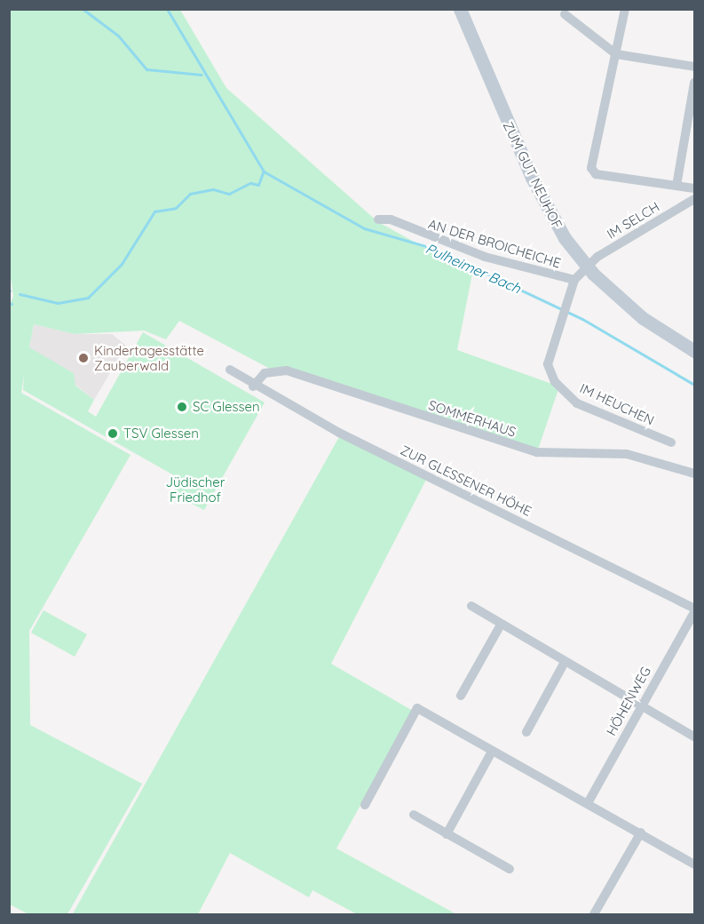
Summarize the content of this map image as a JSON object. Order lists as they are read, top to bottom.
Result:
{
  "streets": {
    "main road": ["ZUM GUT NEUHOF"],
    "street": [
      "IM SELCH",
      "AN DER BROICHEICHE",
      "IM HEUCHEN",
      "SOMMERHAUS",
      "ZUR GLESSENER HÖHE",
      "HÖHENWEG"
    ]
  },
  "crossings": [
    ["ZUM GUT NEUHOF", "IM SELCH"],
    ["AN DER BROICHEICHE", "IM HEUCHEN"],
    ["SOMMERHAUS", "ZUR GLESSENER HÖHE"],
    ["ZUR GLESSENER HÖHE", "HÖHENWEG"]
  ],
  "water": ["Pulheimer Bach"],
  "parks": ["Jüdischer Friedhof"],
  "places": ["Kindertagesstätte Zauberwald", "SC Glessen", "TSV Glessen"]
}
